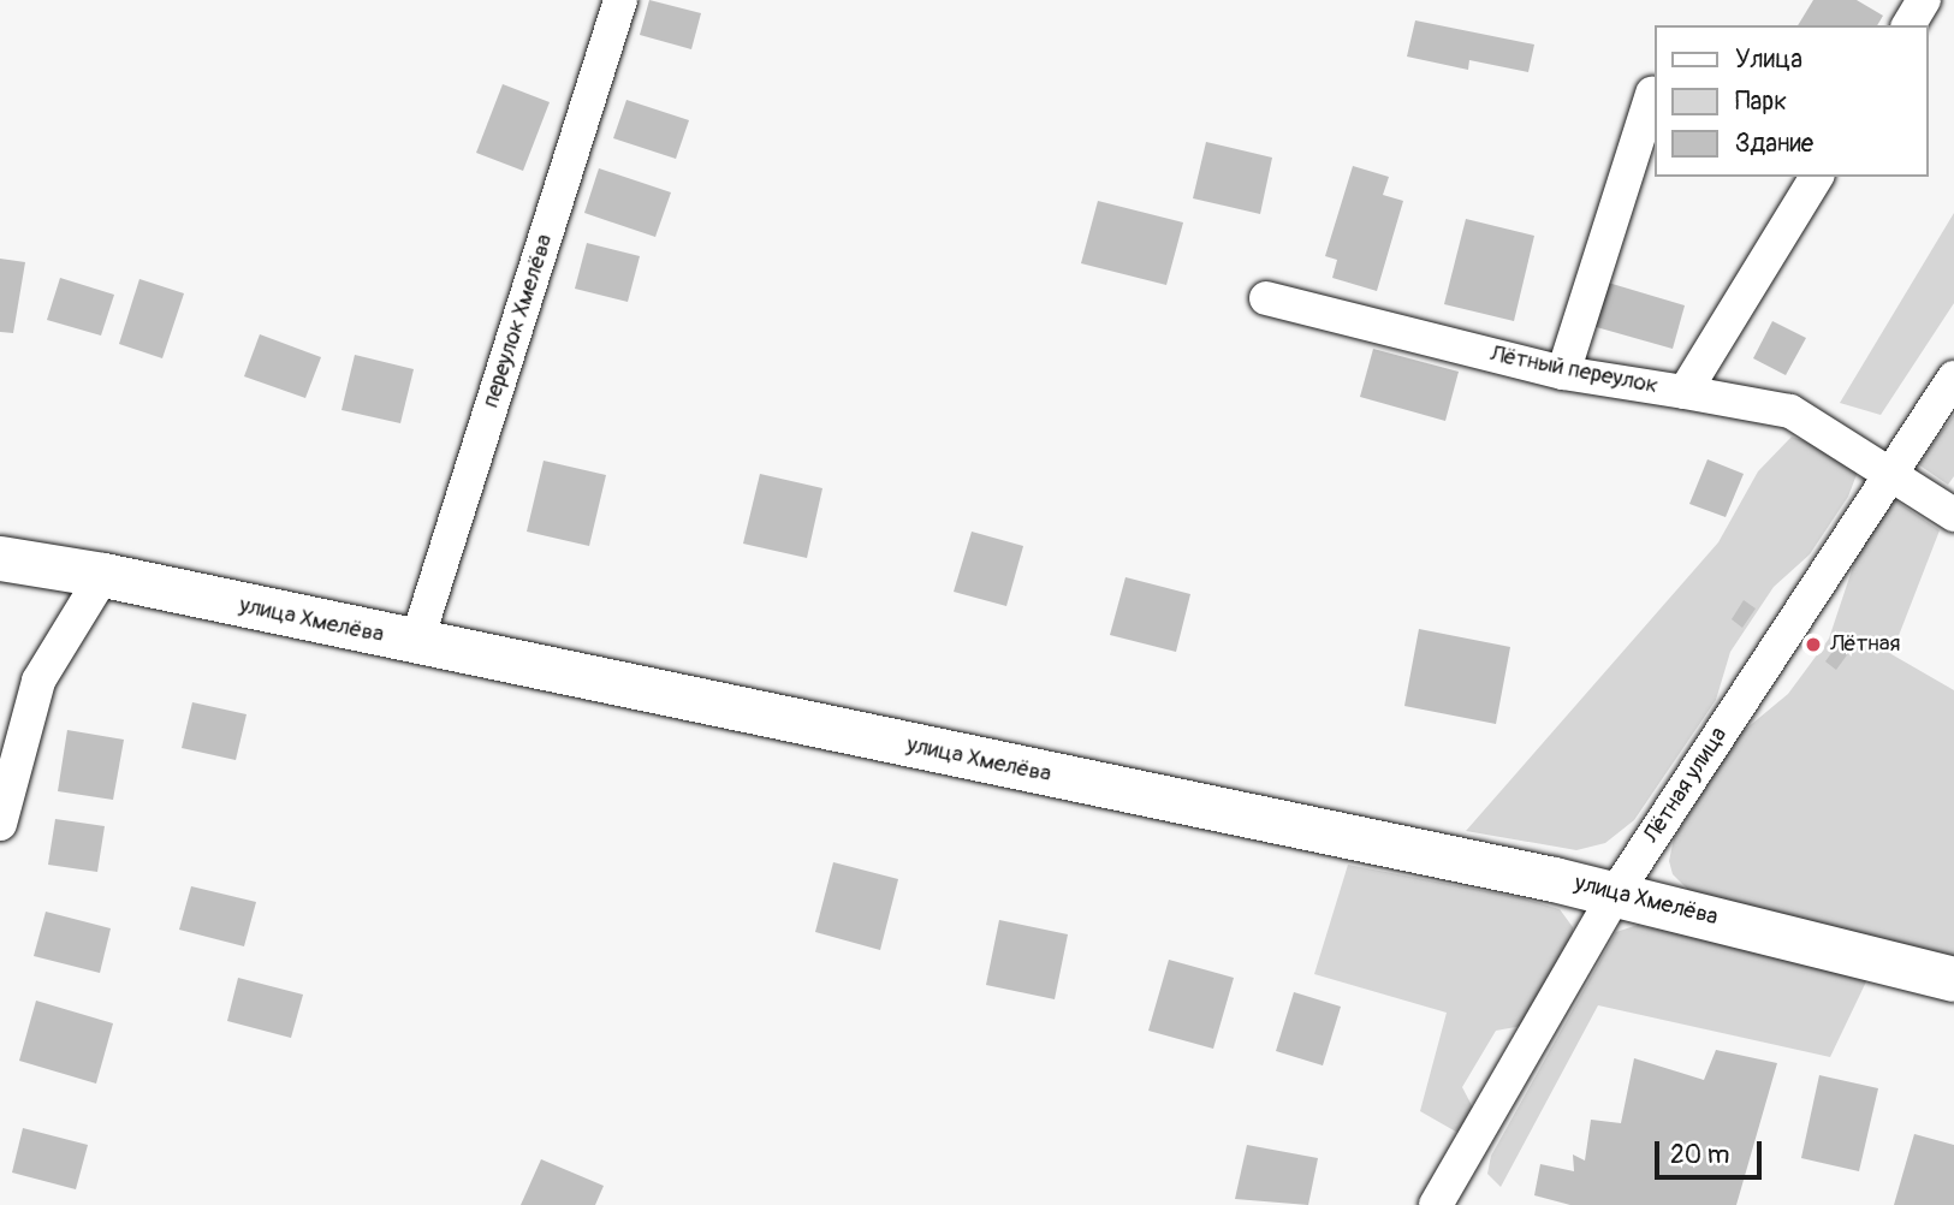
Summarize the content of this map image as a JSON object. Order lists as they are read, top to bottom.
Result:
{
  "streets": {
    "main road": ["улица Хмелёва"],
    "street": ["переулок Хмелёва", "Лётный переулок", "Лётная улица"]
  },
  "crossings": [
    ["переулок Хмелёва", "улица Хмелёва"],
    ["улица Хмелёва", "Лётная улица"]
  ],
  "places": ["Лётная"],
  "legend": ["Улица", "Парк", "Здание"],
  "scale_bar": "20 m"
}
